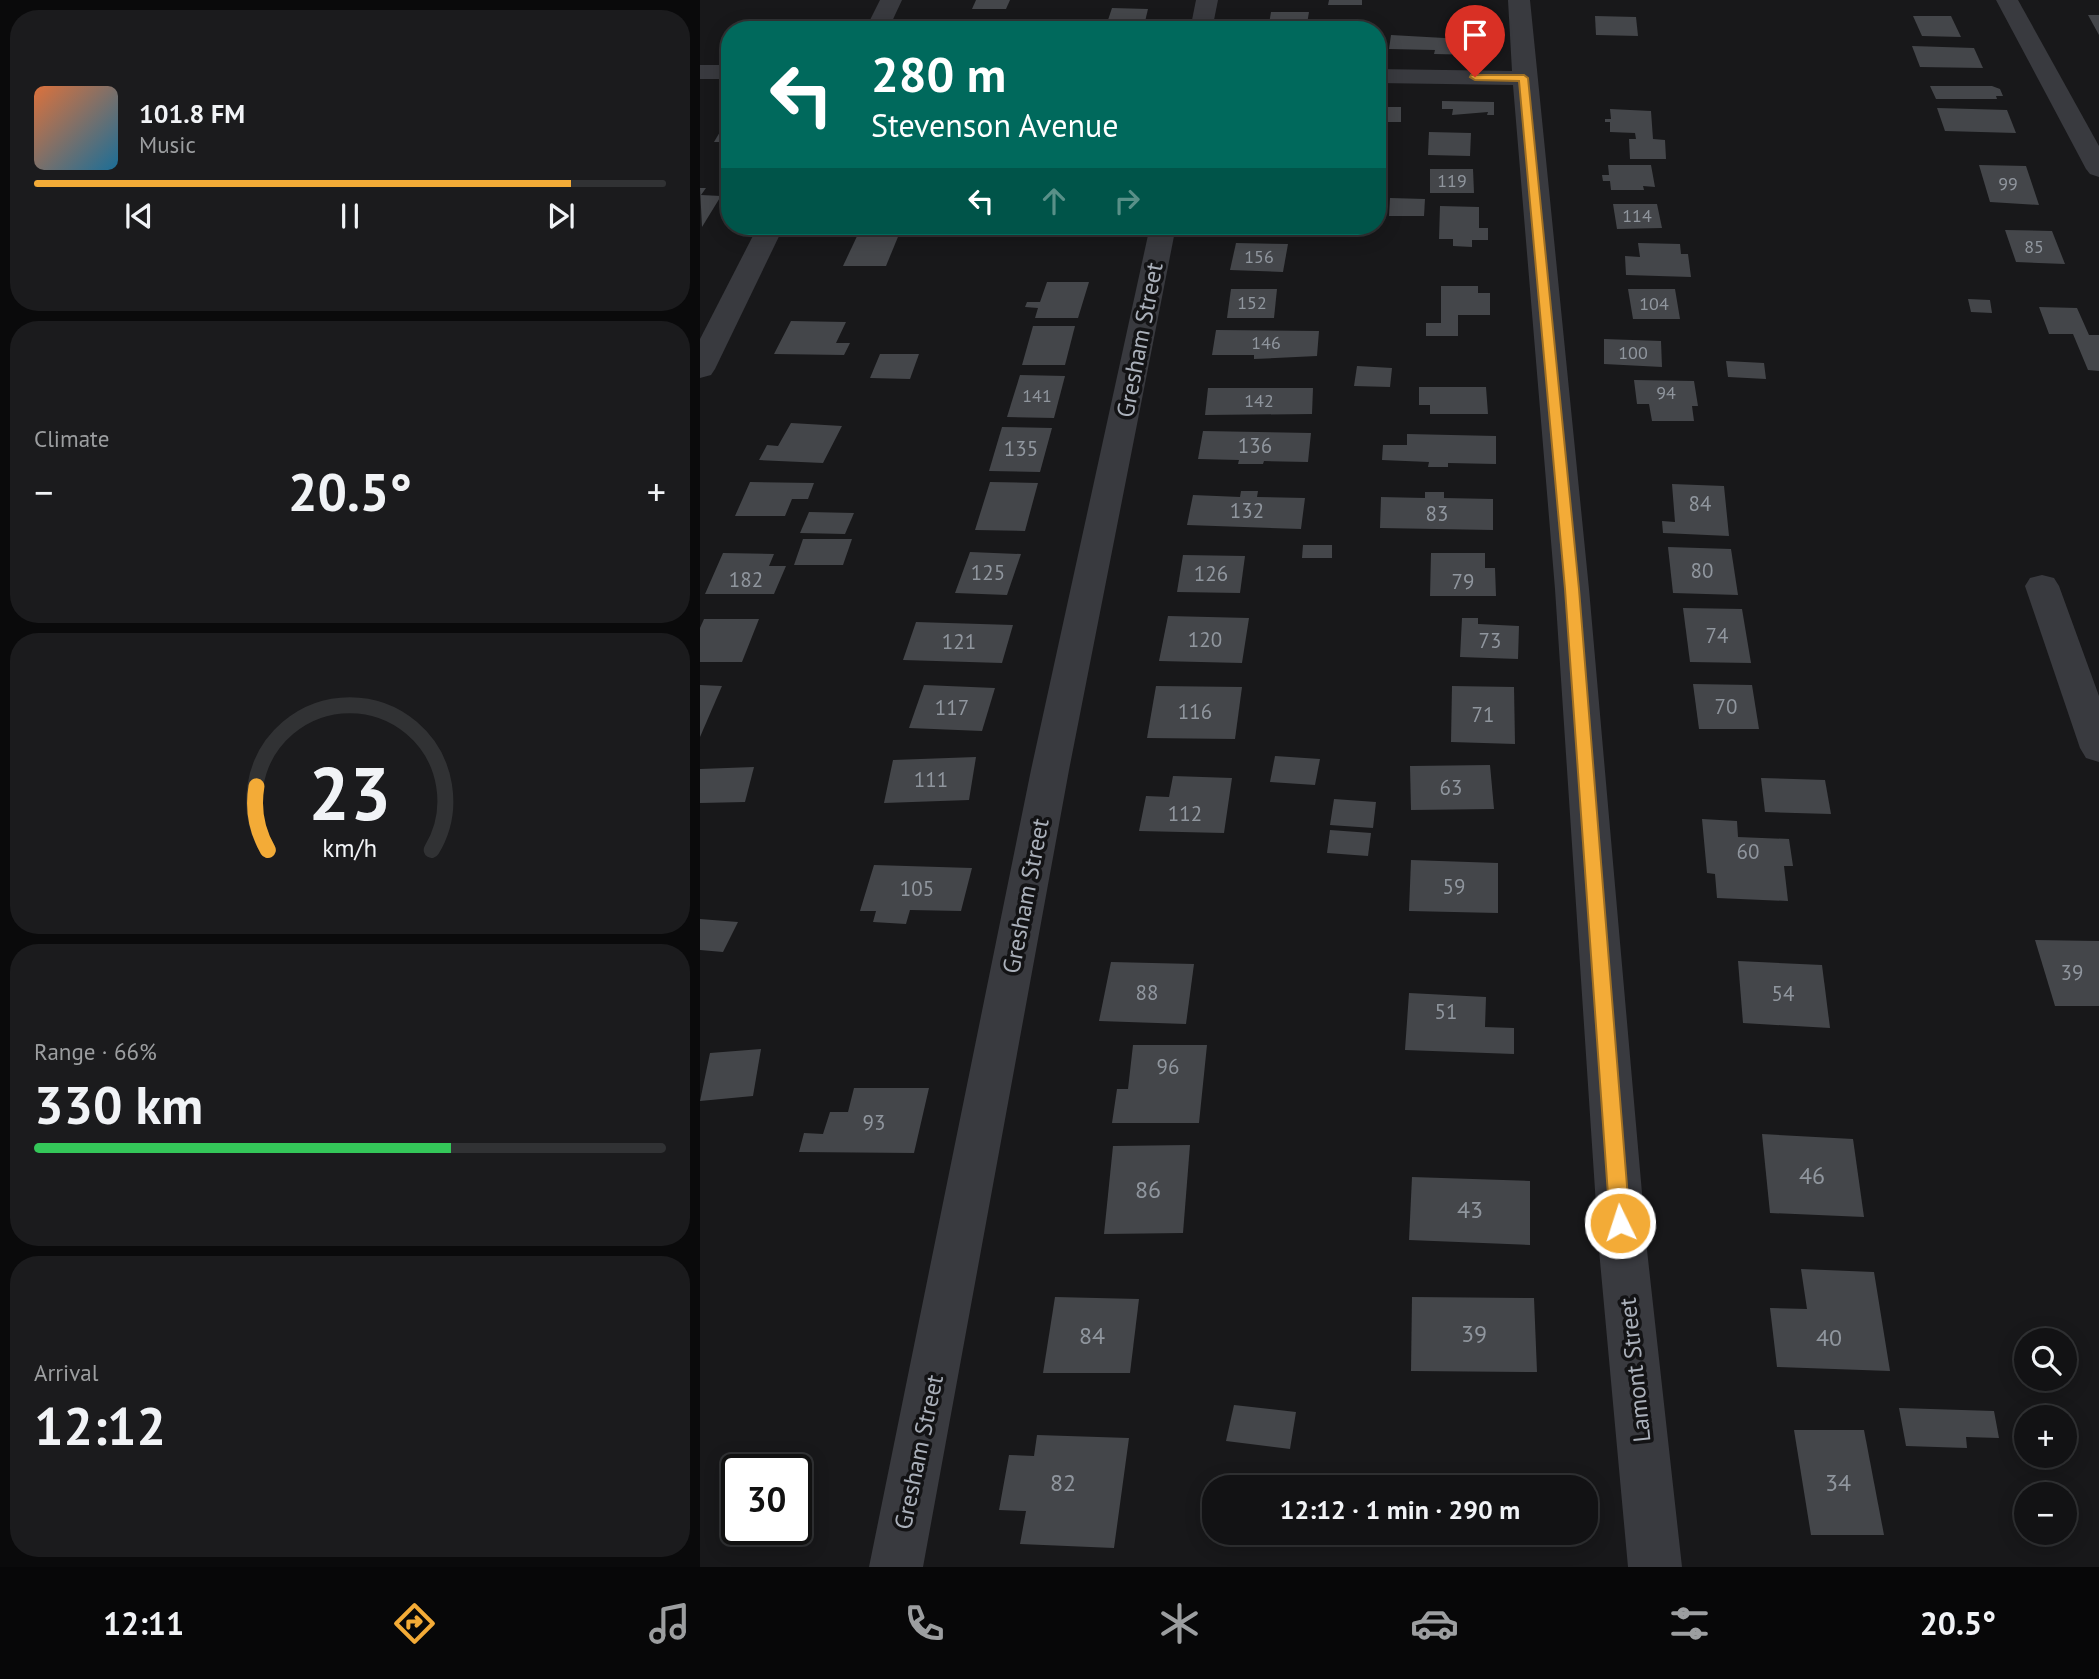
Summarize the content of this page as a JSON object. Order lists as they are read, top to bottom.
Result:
{
  "streets": {
    "street": ["Gresham Street", "Lamont Street"]
  },
  "house_numbers": [
    "119",
    "99",
    "114",
    "85",
    "156",
    "152",
    "104",
    "146",
    "100",
    "94",
    "141",
    "142",
    "136",
    "135",
    "84",
    "132",
    "83",
    "80",
    "125",
    "126",
    "182",
    "79",
    "74",
    "120",
    "73",
    "121",
    "70",
    "117",
    "116",
    "71",
    "111",
    "63",
    "112",
    "60",
    "59",
    "105",
    "39",
    "88",
    "54",
    "51",
    "96",
    "93",
    "46",
    "86",
    "43",
    "39",
    "84",
    "40",
    "82",
    "34"
  ],
  "page": {
    "turn": ["280 m", "Stevenson Avenue"],
    "song": ["101.8 FM", "Music"],
    "tile": [
      "Climate",
      ["Range · 66%", "330 km"],
      ["Arrival", "12:12"]
    ],
    "heat": ["−", "20.5°", "+"],
    "map_buttons": ["+", "−"],
    "limit": "30",
    "trip": "12:12 · 1 min · 290 m",
    "tabs": ["12:11", "20.5°"],
    "gauge": ["23", "km/h"]
  }
}
